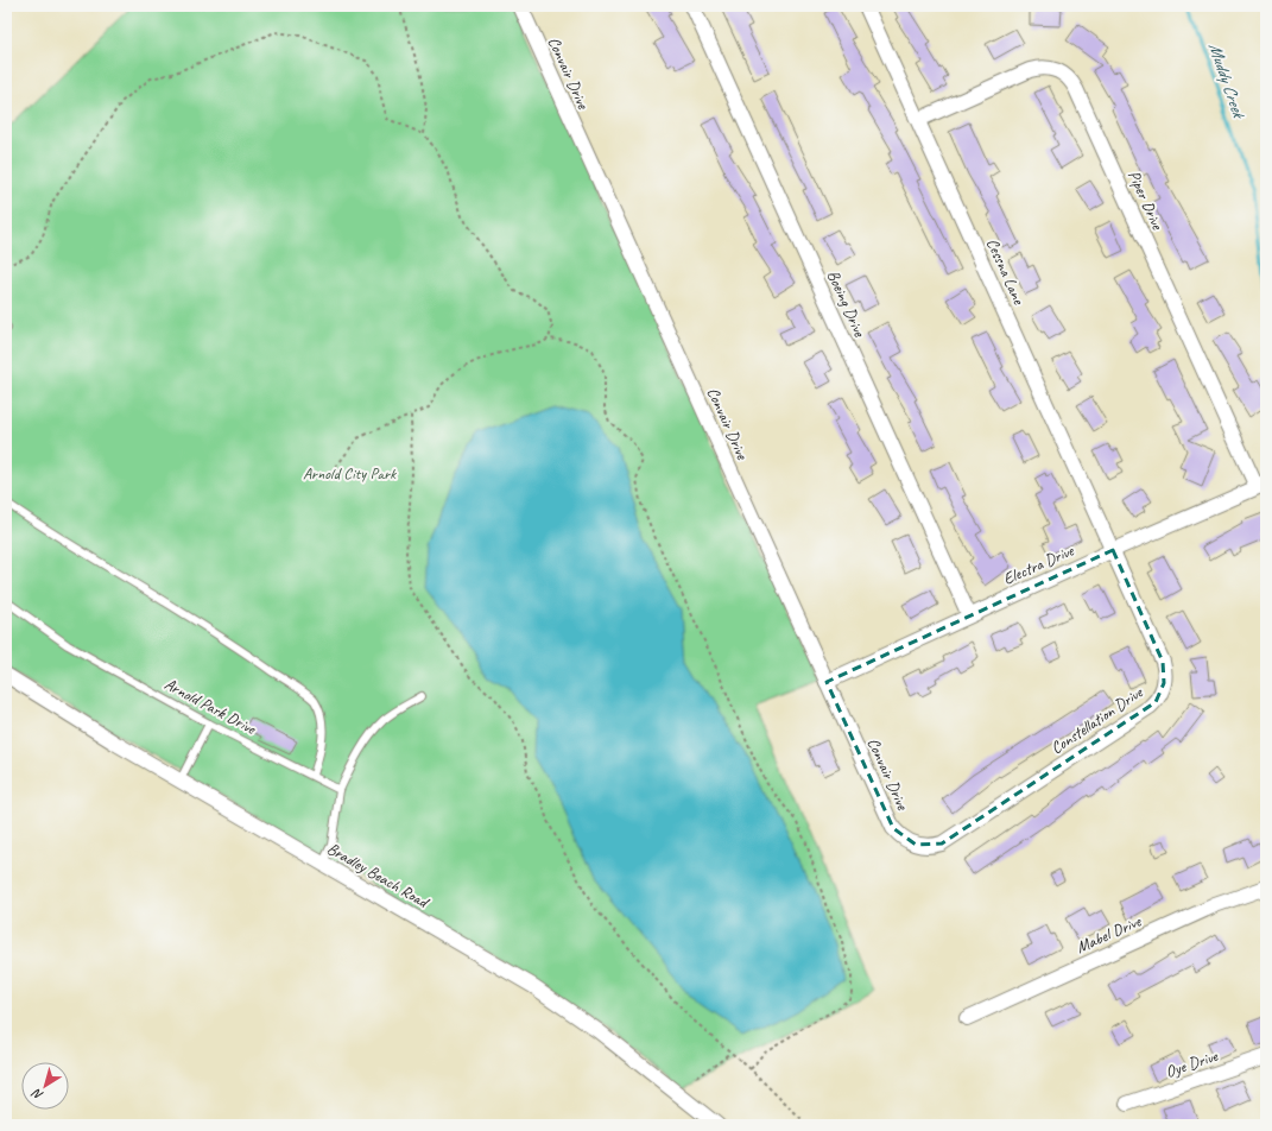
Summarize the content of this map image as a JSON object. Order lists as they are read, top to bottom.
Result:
{
  "streets": {
    "street": [
      "Convair Drive",
      "Piper Drive",
      "Cessna Lane",
      "Boeing Drive",
      "Electra Drive",
      "Constellation Drive",
      "Bradley Beach Road",
      "Mabel Drive",
      "Oye Drive"
    ],
    "lane": ["Arnold Park Drive"]
  },
  "crossings": [
    ["Convair Drive", "Electra Drive"],
    ["Convair Drive", "Constellation Drive"],
    ["Piper Drive", "Cessna Lane"],
    ["Piper Drive", "Electra Drive"],
    ["Cessna Lane", "Electra Drive"],
    ["Cessna Lane", "Constellation Drive"],
    ["Boeing Drive", "Electra Drive"],
    ["Electra Drive", "Constellation Drive"]
  ],
  "water": ["Muddy Creek"],
  "parks": ["Arnold City Park"],
  "north": "bottom left"
}
